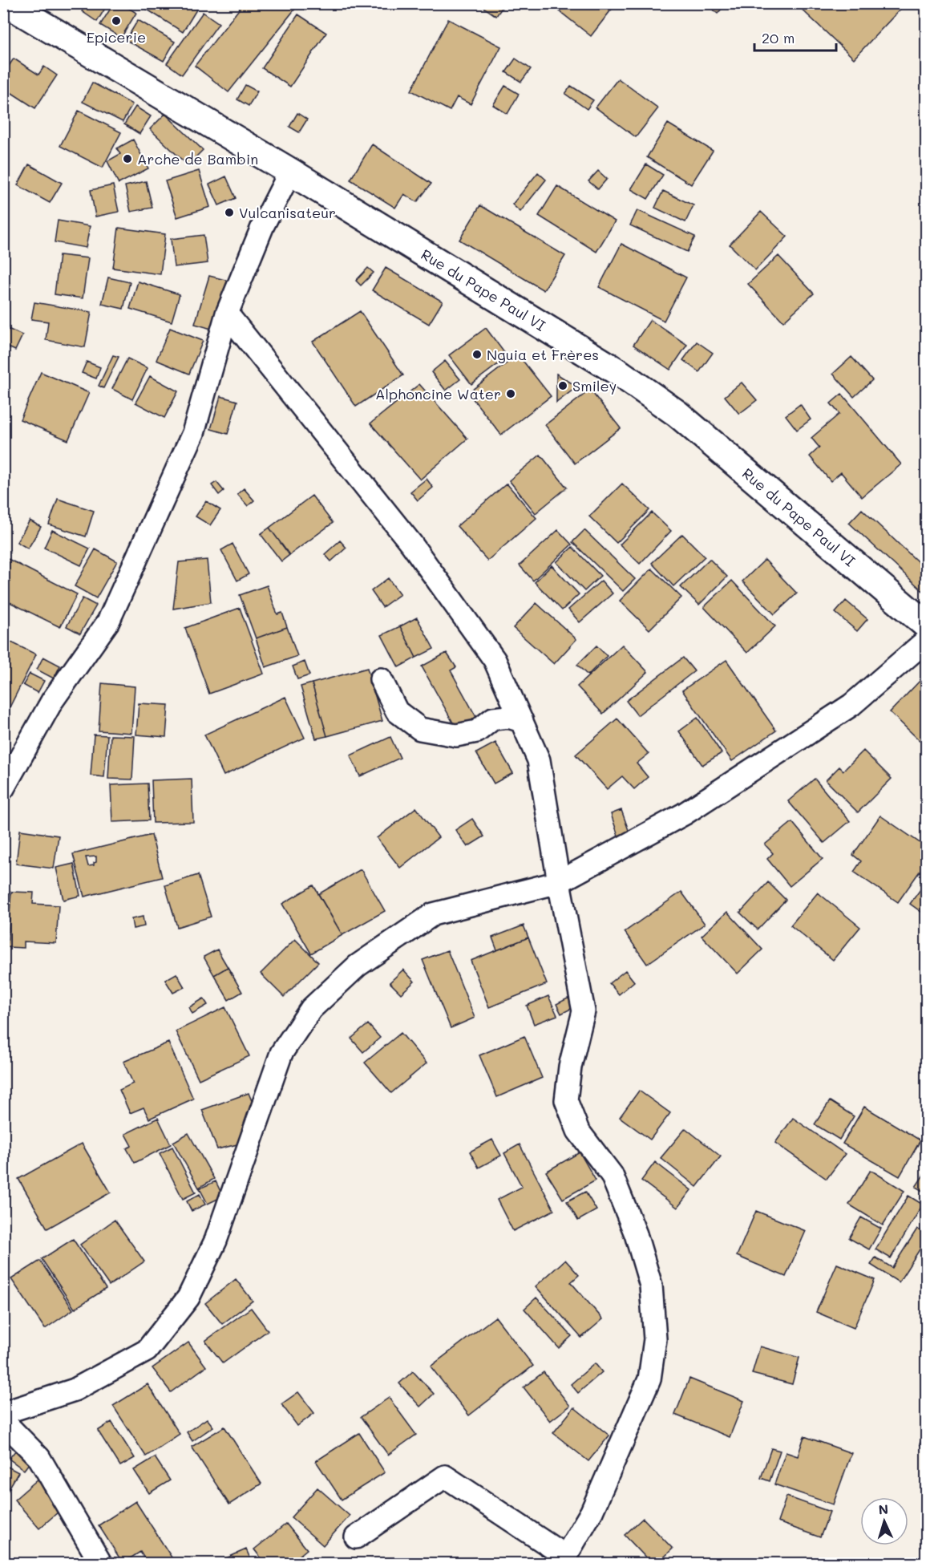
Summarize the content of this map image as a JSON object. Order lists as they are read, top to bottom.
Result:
{
  "streets": {
    "street": ["Rue du Pape Paul VI"]
  },
  "places": [
    "Epicerie",
    "Arche de Bambin",
    "Vulcanisateur",
    "Nguia et Frères",
    "Smiley",
    "Alphoncine Water"
  ],
  "scale_bar": "20 m",
  "north": "top"
}
